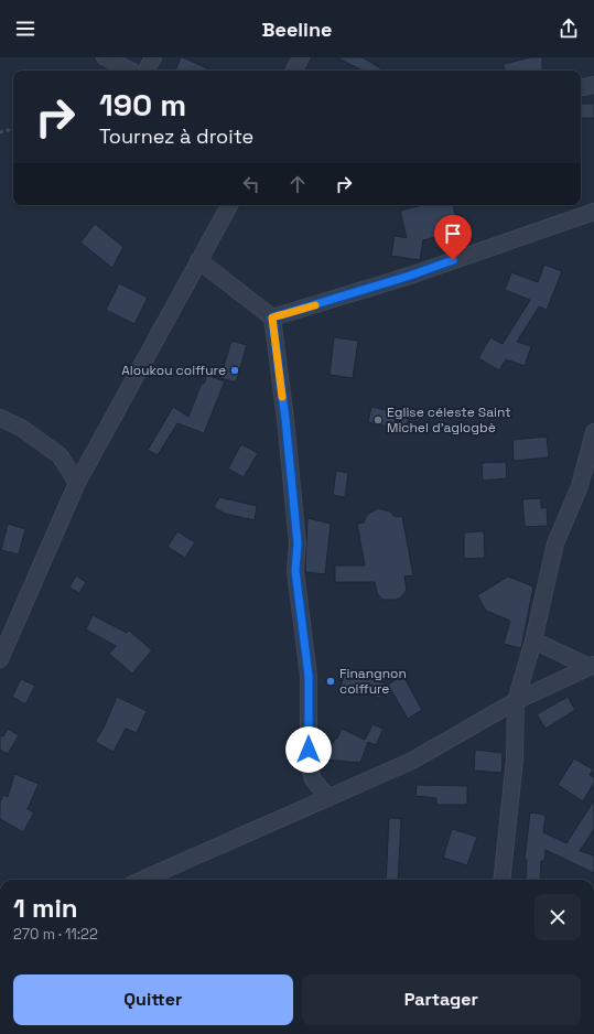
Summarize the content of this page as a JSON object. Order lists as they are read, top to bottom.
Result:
{
  "places": ["Aloukou coiffure", "Eglise céleste Saint Michel d'aglogbè", "Finangnon coiffure"],
  "page": {
    "header": "Beeline",
    "turn": ["190 m", "Tournez à droite"],
    "heading": ["1 min", "270 m · 11:22"],
    "buttons": ["Quitter", "Partager"]
  }
}
